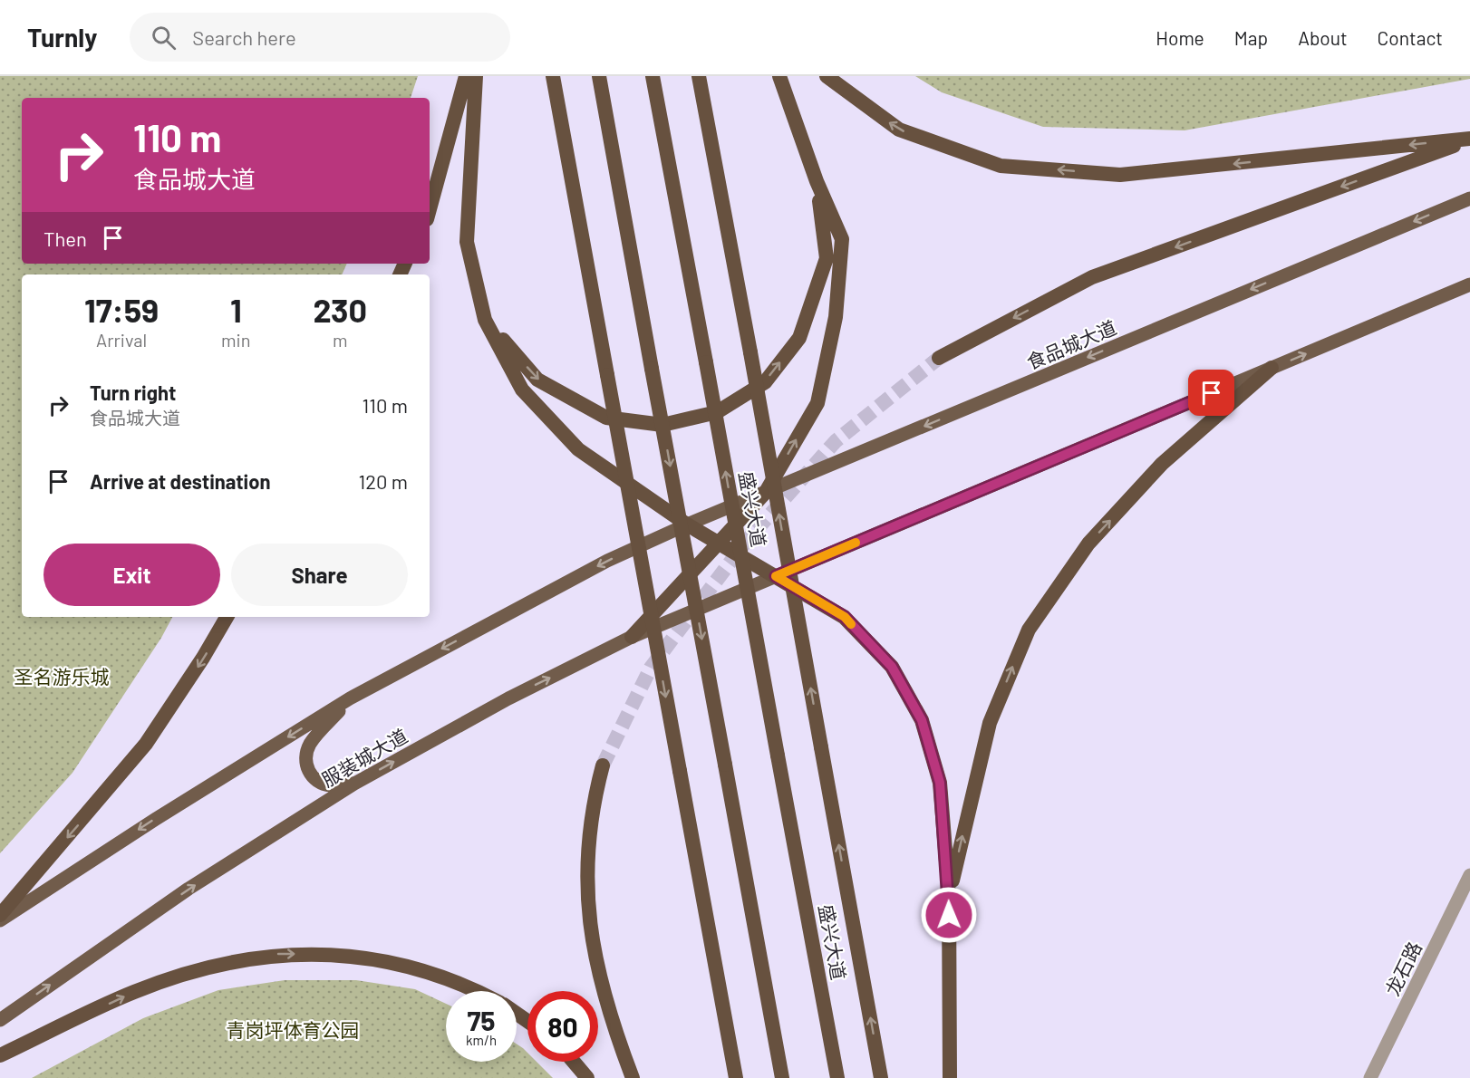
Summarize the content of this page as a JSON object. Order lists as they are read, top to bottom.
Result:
{
  "streets": {
    "highway": ["盛兴大道"],
    "main road": ["食品城大道", "服装城大道"],
    "street": ["龙石路"]
  },
  "parks": ["圣名游乐城", "青岗坪体育公园"],
  "page": {
    "header": "Turnly",
    "search": "Search here",
    "nav": [
      "Home",
      "Map",
      "About",
      "Contact"
    ],
    "turn": ["110 m", "食品城大道"],
    "then": "Then",
    "eta": [
      "17:59",
      "Arrival",
      "1",
      "min",
      "230",
      "m"
    ],
    "list": [
      {
        "name": "Turn right",
        "note": "食品城大道",
        "value": "110 m"
      },
      {
        "name": "Arrive at destination",
        "value": "120 m"
      }
    ],
    "buttons": ["Exit", "Share"],
    "speed": "75 km/h",
    "limit": "80"
  }
}
